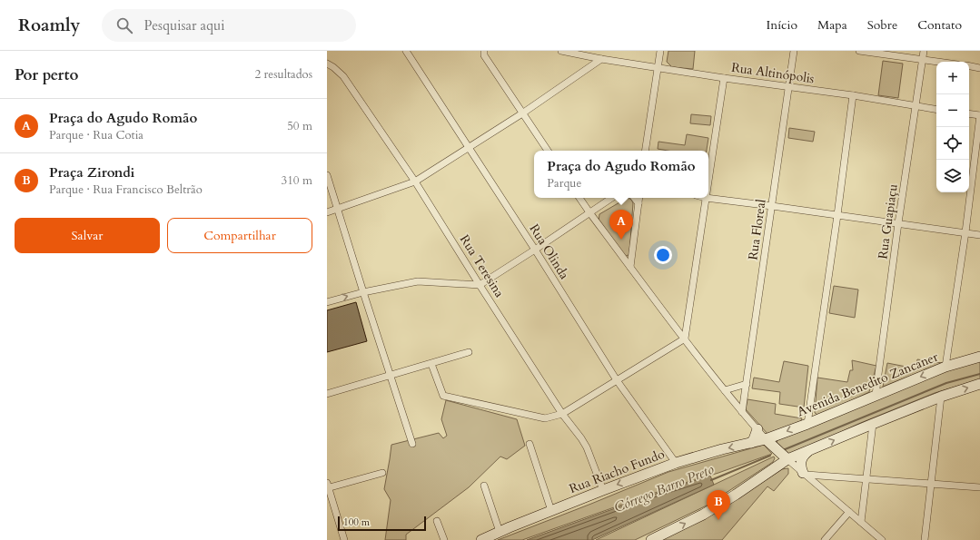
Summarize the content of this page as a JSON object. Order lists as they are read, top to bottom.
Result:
{
  "streets": {
    "main road": ["Avenida Benedito Zancaner", "Rua Riacho Fundo"],
    "street": [
      "Rua Altinópolis",
      "Rua Guapiaçu",
      "Rua Floreal",
      "Rua Olinda",
      "Rua Teresina"
    ]
  },
  "crossings": [
    ["Rua Altinópolis", "Rua Guapiaçu"],
    ["Rua Altinópolis", "Rua Floreal"],
    ["Rua Guapiaçu", "Avenida Benedito Zancaner"],
    ["Rua Olinda", "Rua Riacho Fundo"],
    ["Rua Teresina", "Rua Riacho Fundo"],
    ["Avenida Benedito Zancaner", "Rua Riacho Fundo"]
  ],
  "water": ["Córrego Barro Preto"],
  "scale_bar": "100 m",
  "page": {
    "header": "Roamly",
    "search": "Pesquisar aqui",
    "nav": [
      "Início",
      "Mapa",
      "Sobre",
      "Contato"
    ],
    "heading": ["Por perto", "2 resultados"],
    "map_buttons": ["+", "−"],
    "list": [
      {
        "mark": "A",
        "name": "Praça do Agudo Romão",
        "note": "Parque · Rua Cotia",
        "value": "50 m"
      },
      {
        "mark": "B",
        "name": "Praça Zirondi",
        "note": "Parque · Rua Francisco Beltrão",
        "value": "310 m"
      }
    ],
    "popup": ["Praça do Agudo Romão", "Parque"],
    "buttons": ["Salvar", "Compartilhar"],
    "pins": ["A", "B"],
    "scale": "100 m"
  }
}
